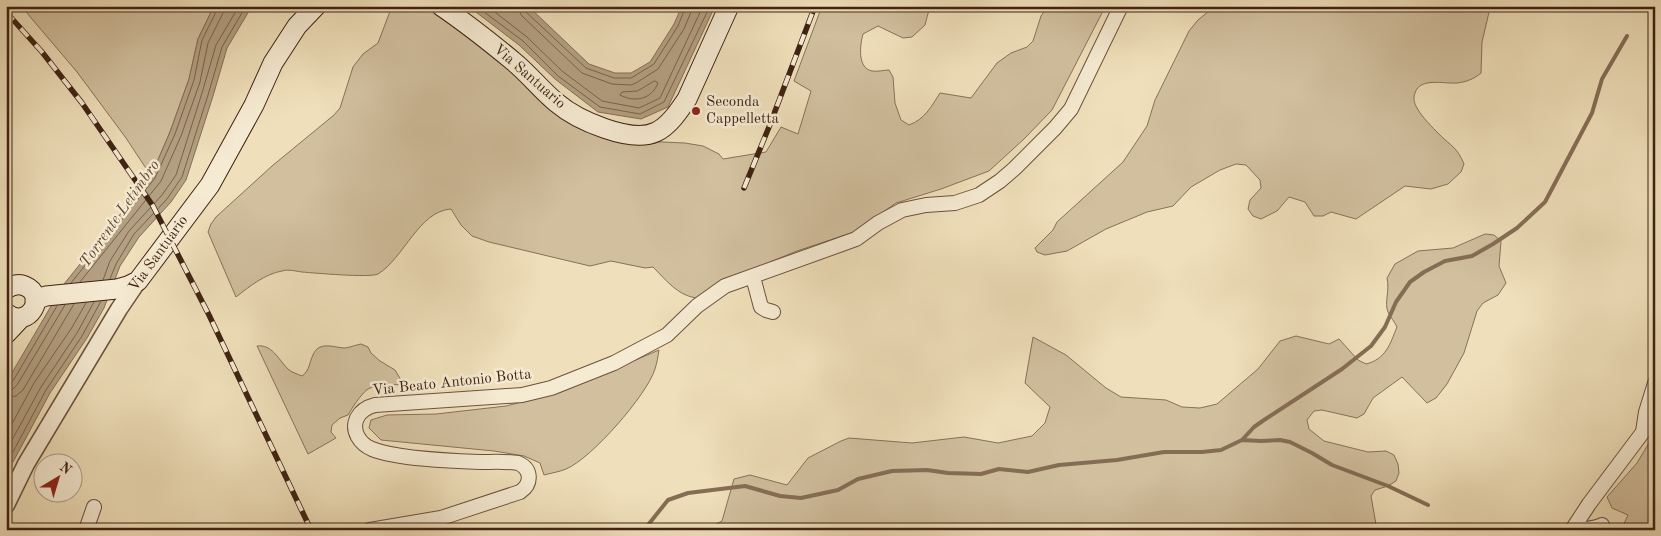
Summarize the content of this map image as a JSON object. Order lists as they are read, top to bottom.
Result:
{
  "streets": {
    "main road": ["Via Santuario"],
    "street": ["Via Beato Antonio Botta"]
  },
  "water": ["Torrente Letimbro"],
  "places": ["Seconda Cappelletta"],
  "north": "top right"
}
